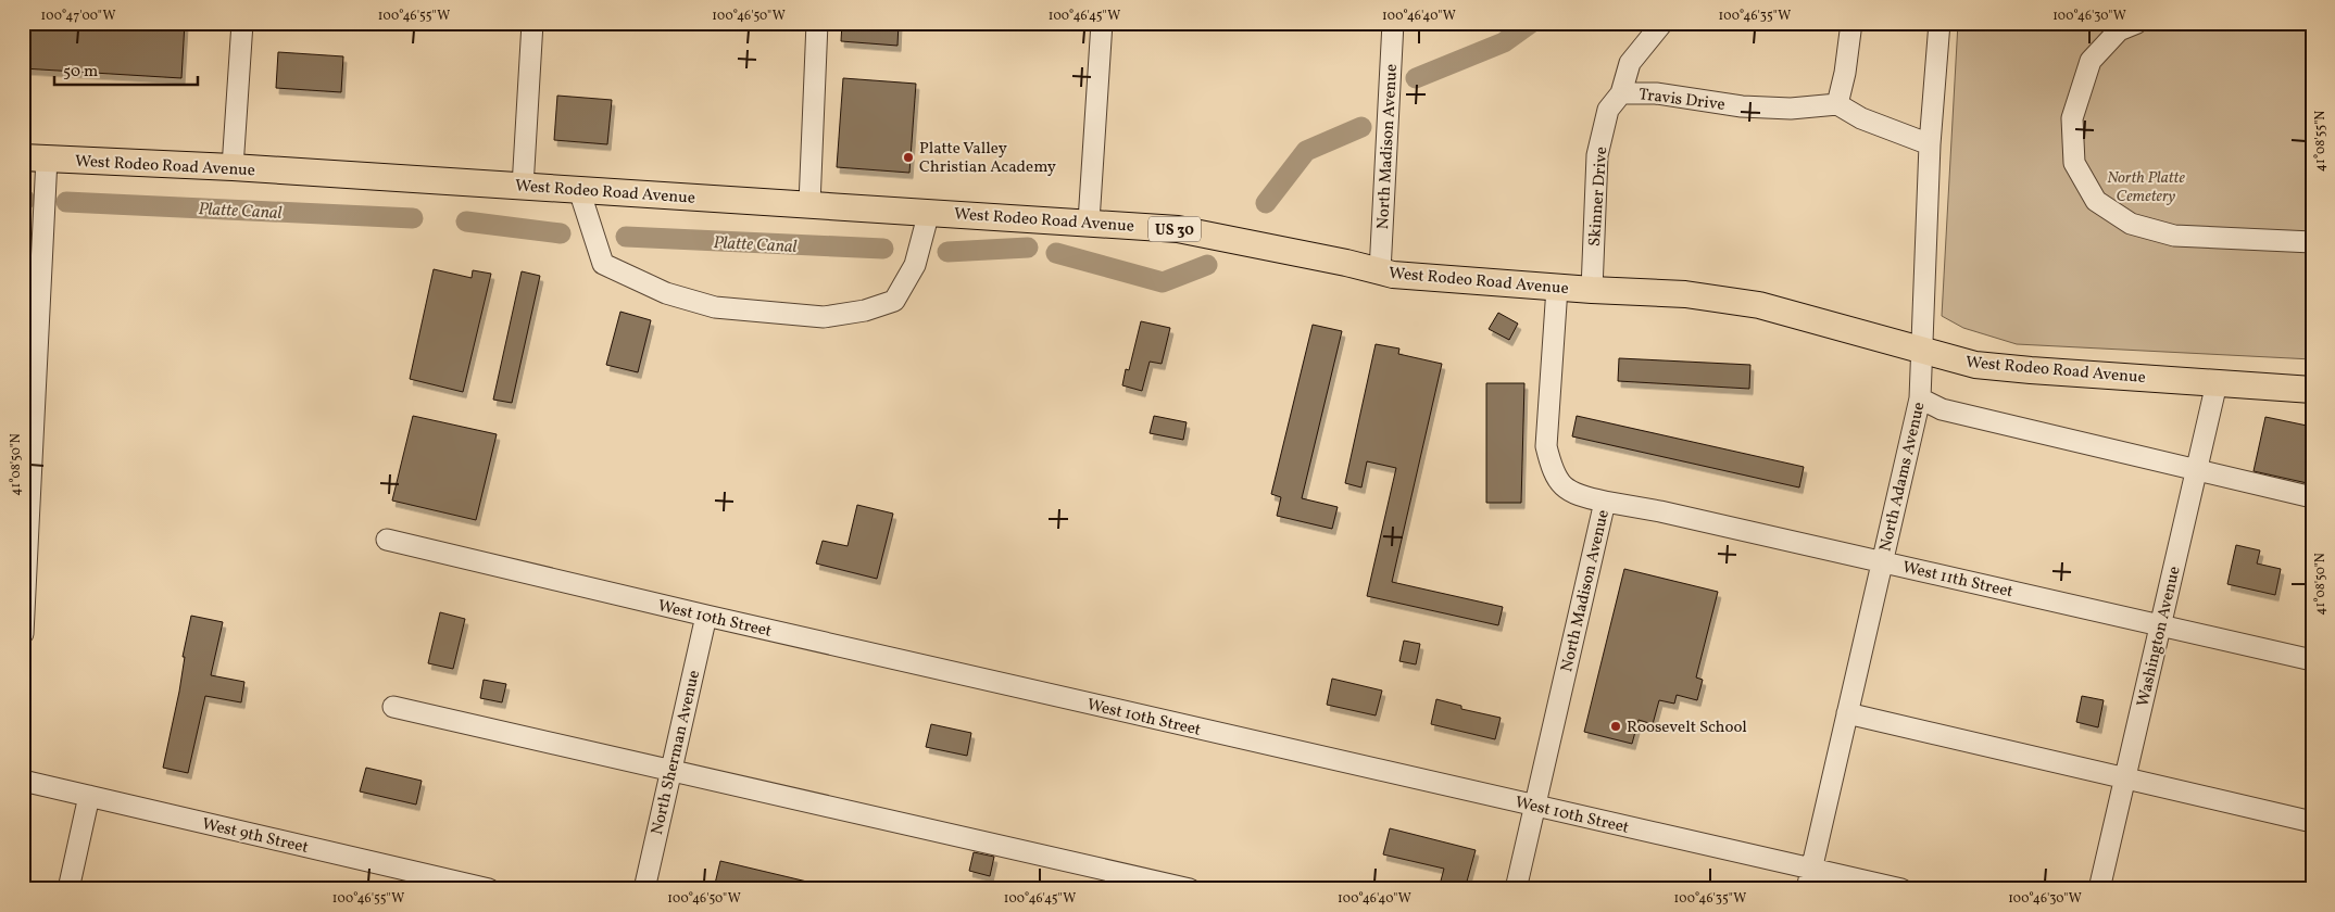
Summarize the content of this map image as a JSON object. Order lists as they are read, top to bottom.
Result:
{
  "streets": {
    "main road": ["West Rodeo Road Avenue", "US 30"],
    "street": [
      "Travis Drive",
      "North Madison Avenue",
      "Skinner Drive",
      "North Adams Avenue",
      "West 11th Street",
      "West 10th Street",
      "Washington Avenue",
      "North Sherman Avenue",
      "West 9th Street"
    ]
  },
  "crossings": [
    ["Travis Drive", "Skinner Drive"],
    ["North Madison Avenue", "West Rodeo Road Avenue"],
    ["North Madison Avenue", "West 11th Street"],
    ["North Madison Avenue", "West 10th Street"],
    ["West Rodeo Road Avenue", "Skinner Drive"],
    ["West Rodeo Road Avenue", "North Adams Avenue"],
    ["West Rodeo Road Avenue", "Washington Avenue"],
    ["North Adams Avenue", "West 11th Street"],
    ["North Adams Avenue", "West 10th Street"],
    ["West 11th Street", "Washington Avenue"],
    ["West 10th Street", "North Sherman Avenue"]
  ],
  "water": ["Platte Canal"],
  "parks": ["North Platte Cemetery"],
  "places": ["Platte Valley Christian Academy", "Roosevelt School"],
  "scale_bar": "50 m",
  "coordinates": [
    "100°47'00\"W",
    "100°46'55\"W",
    "100°46'50\"W",
    "100°46'45\"W",
    "100°46'40\"W",
    "100°46'35\"W",
    "100°46'30\"W",
    "41°08'55\"N",
    "41°08'50\"N"
  ]
}
